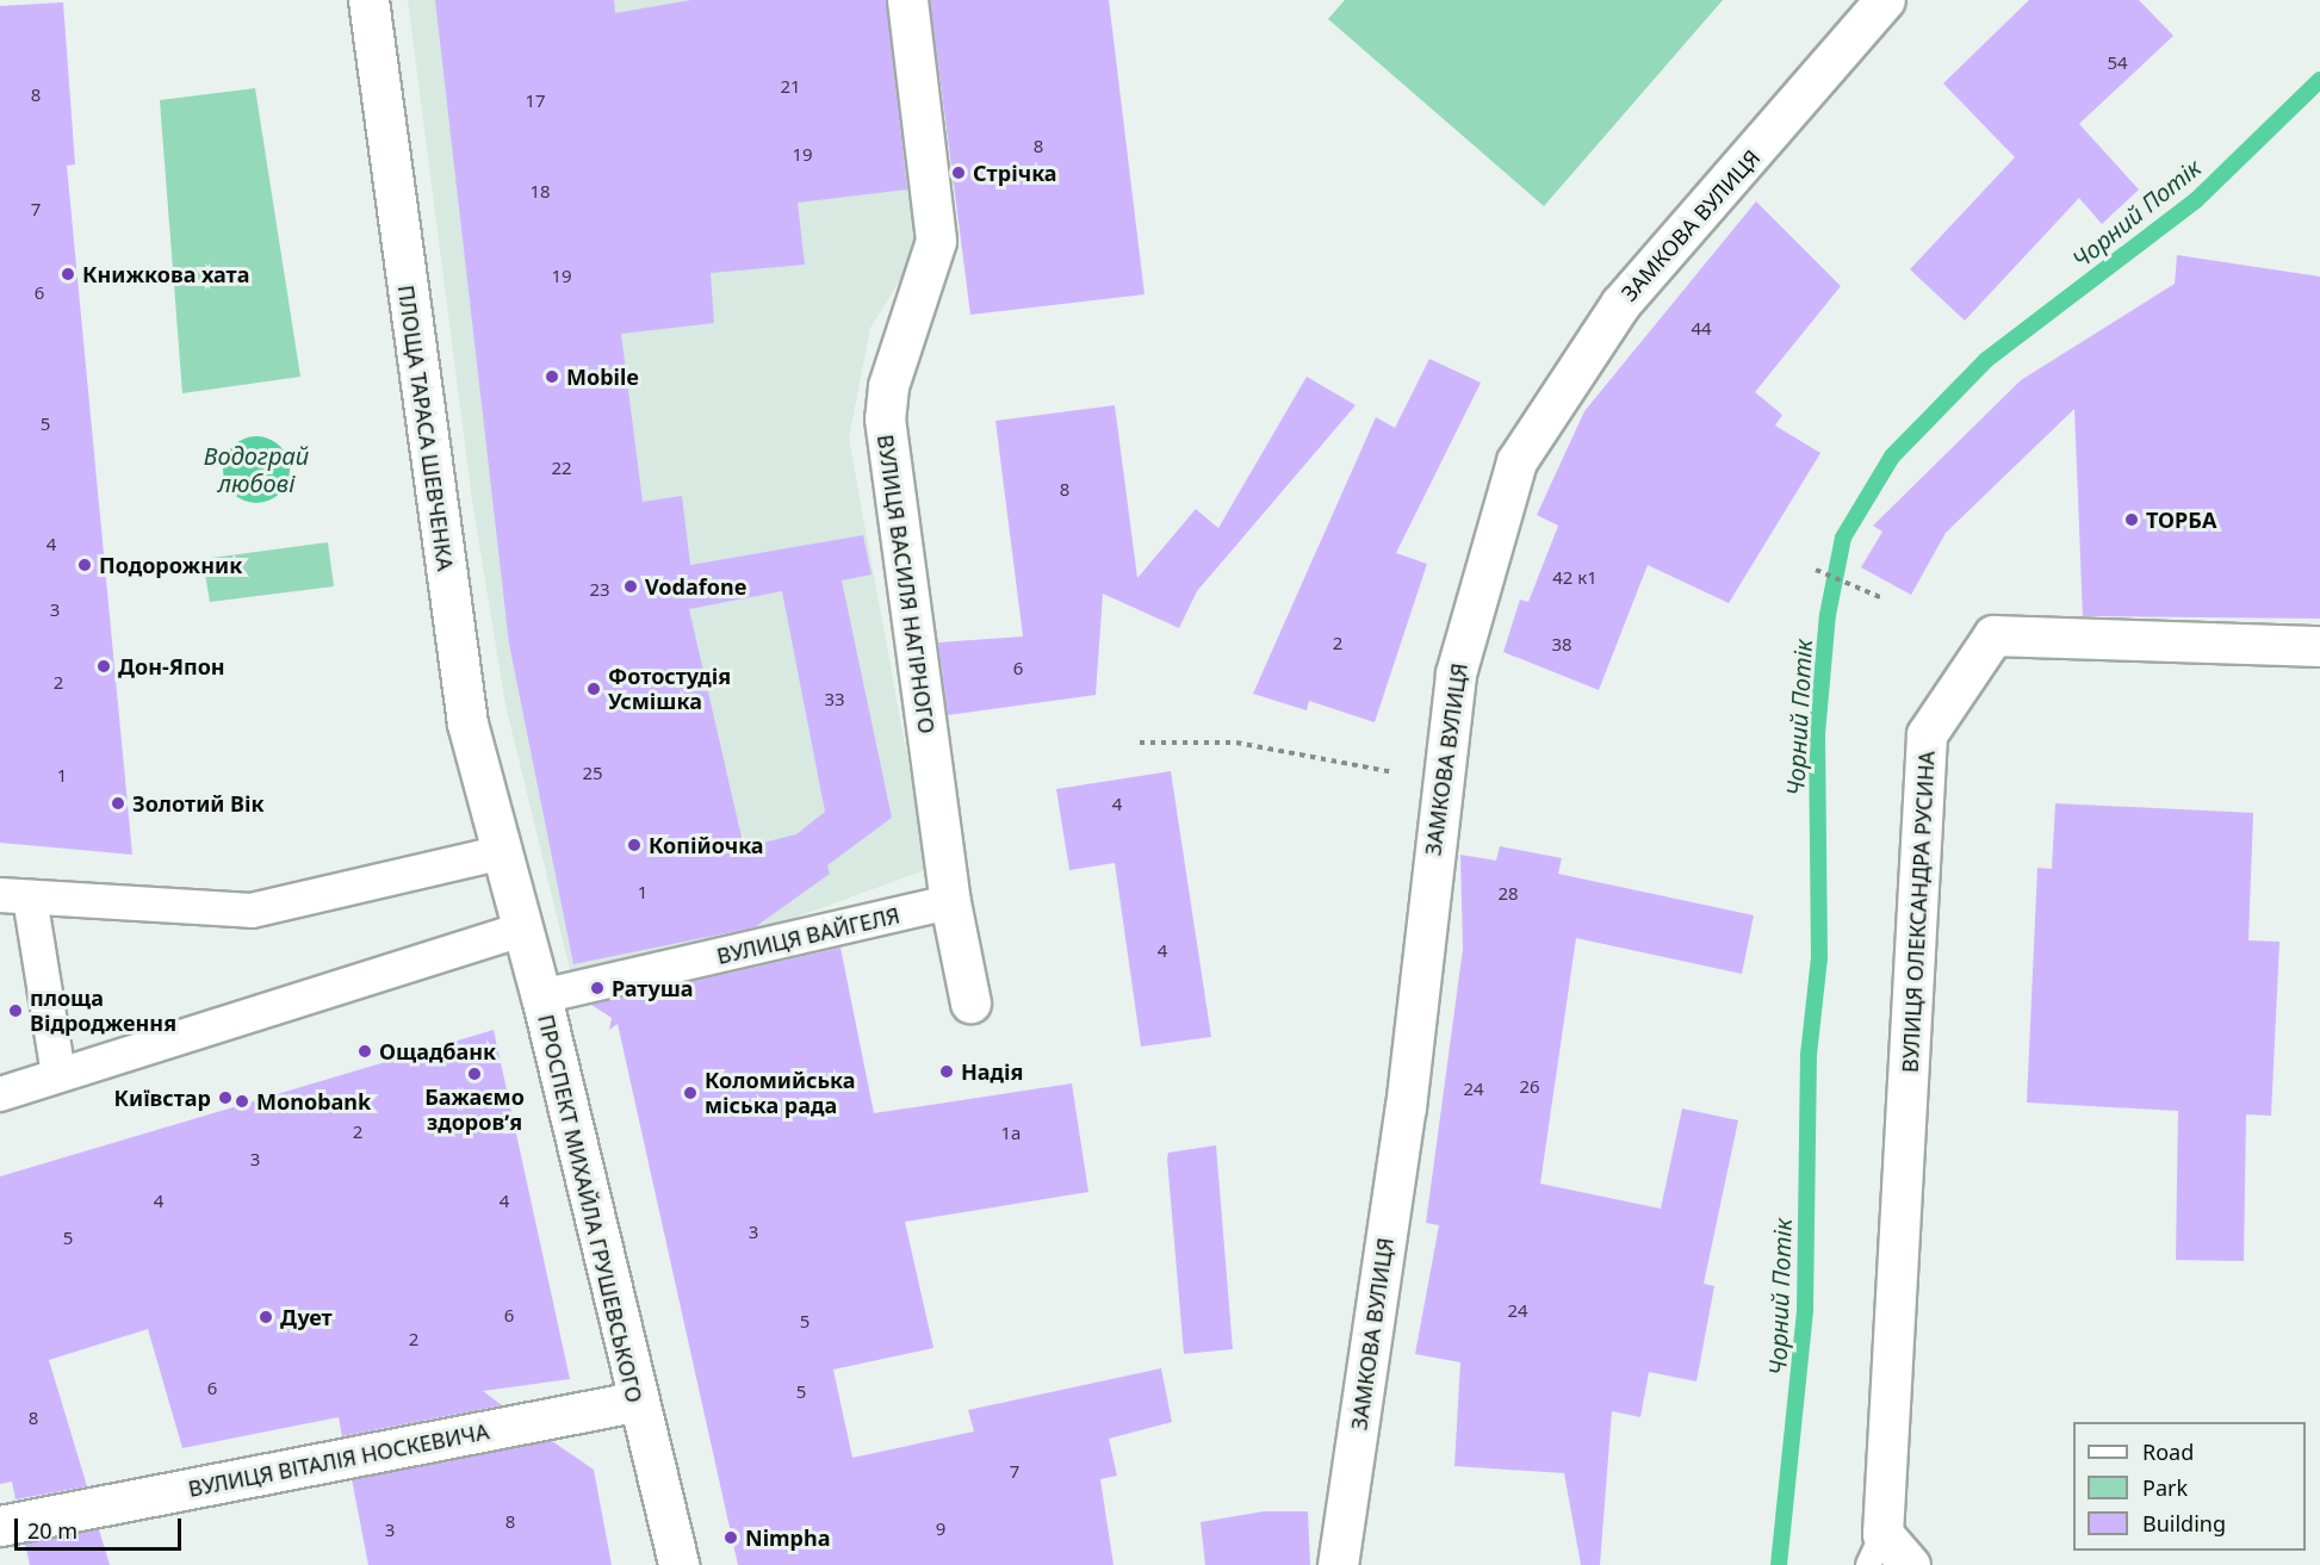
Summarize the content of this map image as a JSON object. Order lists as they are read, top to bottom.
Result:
{
  "streets": {
    "main road": [
      "ЗАМКОВА ВУЛИЦЯ",
      "ПЛОЩА ТАРАСА ШЕВЧЕНКА",
      "ВУЛИЦЯ ВАСИЛЯ НАГІРНОГО",
      "ВУЛИЦЯ ОЛЕКСАНДРА РУСИНА",
      "ПРОСПЕКТ МИХАЙЛА ГРУШЕВСЬКОГО",
      "ВУЛИЦЯ ВІТАЛІЯ НОСКЕВИЧА"
    ],
    "street": ["ВУЛИЦЯ ВАЙГЕЛЯ"]
  },
  "crossings": [
    ["ПЛОЩА ТАРАСА ШЕВЧЕНКА", "ПРОСПЕКТ МИХАЙЛА ГРУШЕВСЬКОГО"],
    ["ВУЛИЦЯ ВАСИЛЯ НАГІРНОГО", "ВУЛИЦЯ ВАЙГЕЛЯ"],
    ["ВУЛИЦЯ ВАЙГЕЛЯ", "ПРОСПЕКТ МИХАЙЛА ГРУШЕВСЬКОГО"],
    ["ПРОСПЕКТ МИХАЙЛА ГРУШЕВСЬКОГО", "ВУЛИЦЯ ВІТАЛІЯ НОСКЕВИЧА"]
  ],
  "water": ["Чорний Потік", "Водограй любові"],
  "places": [
    "Стрічка",
    "Книжкова хата",
    "Mobile",
    "ТОРБА",
    "Подорожник",
    "Vodafone",
    "Дон-Япон",
    "Фотостудія Усмішка",
    "Золотий Вік",
    "Копійочка",
    "Ратуша",
    "площа Відродження",
    "Ощадбанк",
    "Надія",
    "Бажаємо здоровʼя",
    "Коломийська міська рада",
    "Київстар",
    "Monobank",
    "Дует",
    "Nimpha"
  ],
  "house_numbers": [
    "54",
    "21",
    "8",
    "17",
    "8",
    "19",
    "18",
    "7",
    "19",
    "6",
    "44",
    "5",
    "22",
    "8",
    "4",
    "42 к1",
    "23",
    "3",
    "2",
    "38",
    "6",
    "2",
    "33",
    "25",
    "1",
    "4",
    "1",
    "28",
    "4",
    "26",
    "24",
    "2",
    "1а",
    "3",
    "4",
    "4",
    "3",
    "5",
    "24",
    "6",
    "5",
    "2",
    "6",
    "5",
    "8",
    "7",
    "8",
    "9",
    "3"
  ],
  "legend": ["Road", "Park", "Building"],
  "scale_bar": "20 m"
}
